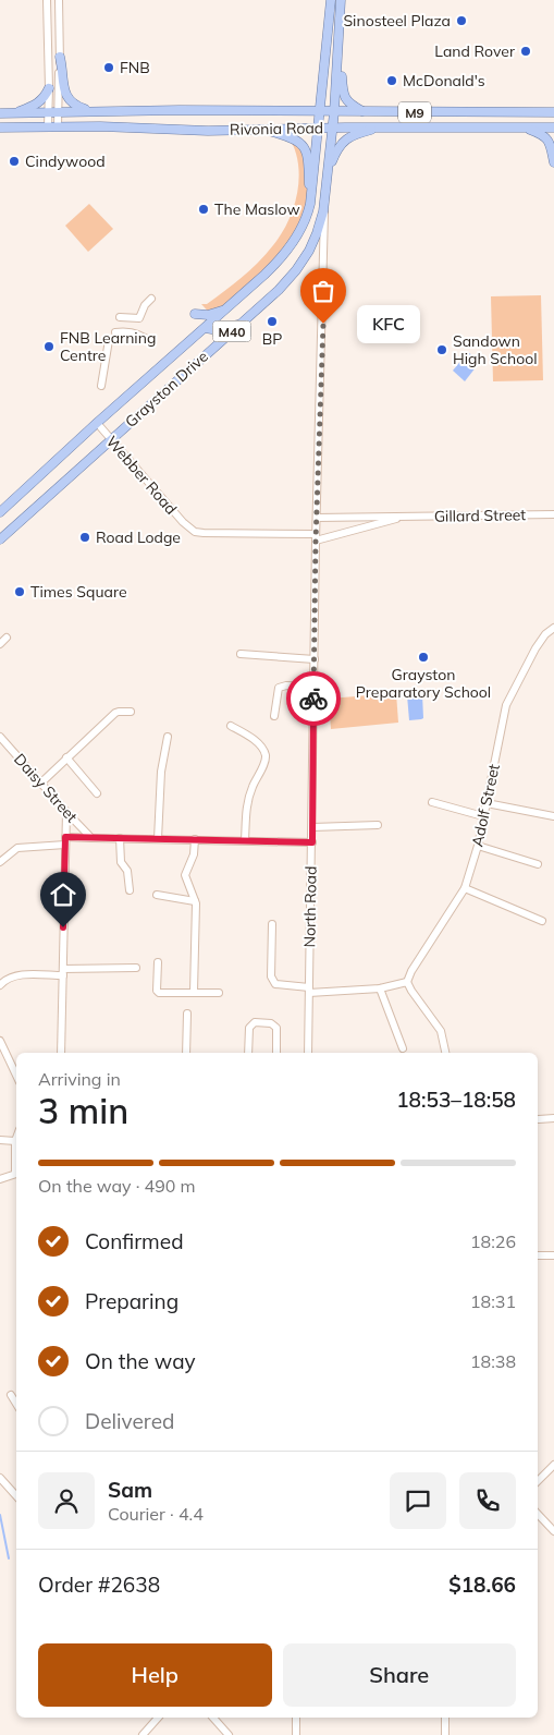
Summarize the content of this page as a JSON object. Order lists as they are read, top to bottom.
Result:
{
  "streets": {
    "main road": [
      "M9",
      "Rivonia Road",
      "M40",
      "Grayston Drive"
    ],
    "street": [
      "Webber Road",
      "Gillard Street",
      "Daisy Street",
      "Adolf Street",
      "North Road"
    ]
  },
  "crossings": [
    ["Rivonia Road", "Grayston Drive"],
    ["Grayston Drive", "Webber Road"],
    ["Grayston Drive", "North Road"],
    ["Webber Road", "Gillard Street"],
    ["Webber Road", "North Road"],
    ["Gillard Street", "North Road"],
    ["Daisy Street", "North Road"]
  ],
  "places": [
    "Sinosteel Plaza",
    "Land Rover",
    "FNB",
    "McDonald's",
    "Cindywood",
    "The Maslow",
    "BP",
    "KFC",
    "FNB Learning Centre",
    "Sandown High School",
    "Road Lodge",
    "Times Square",
    "Grayston Preparatory School"
  ],
  "page": {
    "bubble": "KFC",
    "heading": ["3 min", "Arriving in", "18:53–18:58"],
    "panel": [
      "Sam",
      "Courier · 4.4",
      "Order #2638",
      "$18.66"
    ],
    "bar": "On the way · 490 m",
    "list": [
      ["Confirmed", "18:26"],
      ["Preparing", "18:31"],
      ["On the way", "18:38"],
      "Delivered"
    ],
    "buttons": ["Help", "Share"]
  }
}
